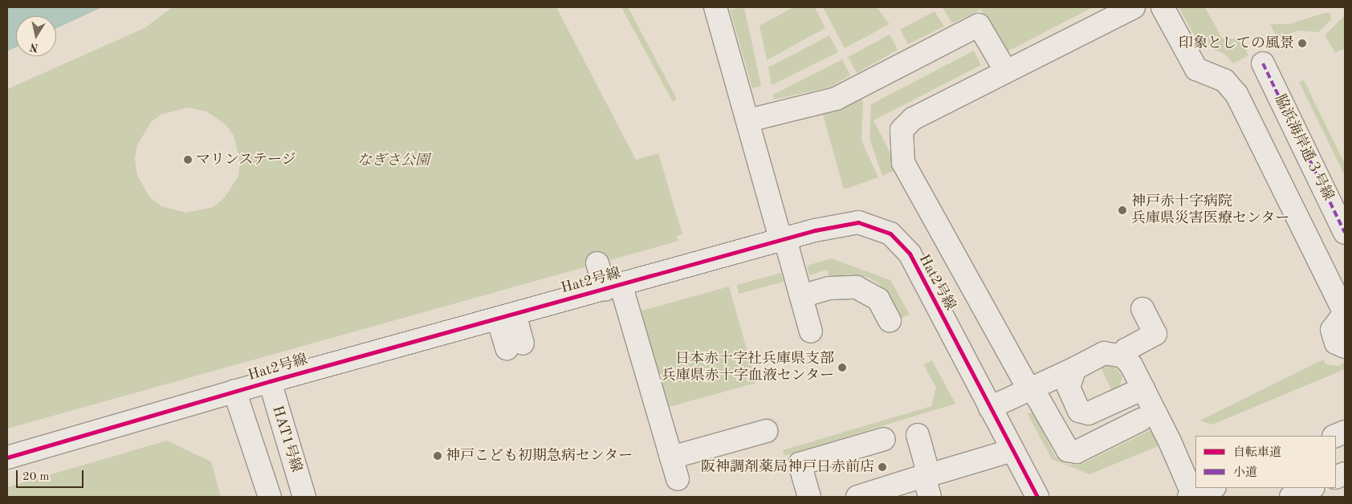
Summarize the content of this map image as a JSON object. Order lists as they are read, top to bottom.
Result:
{
  "streets": {
    "street": ["脇浜海岸通３号線", "Hat2号線", "HAT1号線"]
  },
  "crossings": [
    ["Hat2号線", "HAT1号線"]
  ],
  "parks": ["なぎさ公園"],
  "places": [
    "印象としての風景",
    "マリンステージ",
    "神戸赤十字病院 兵庫県災害医療センター",
    "日本赤十字社兵庫県支部 兵庫県赤十字血液センター",
    "神戸こども初期急病センター",
    "阪神調剤薬局神戸日赤前店"
  ],
  "legend": ["自転車道", "小道"],
  "scale_bar": "20 m",
  "north": "bottom"
}
